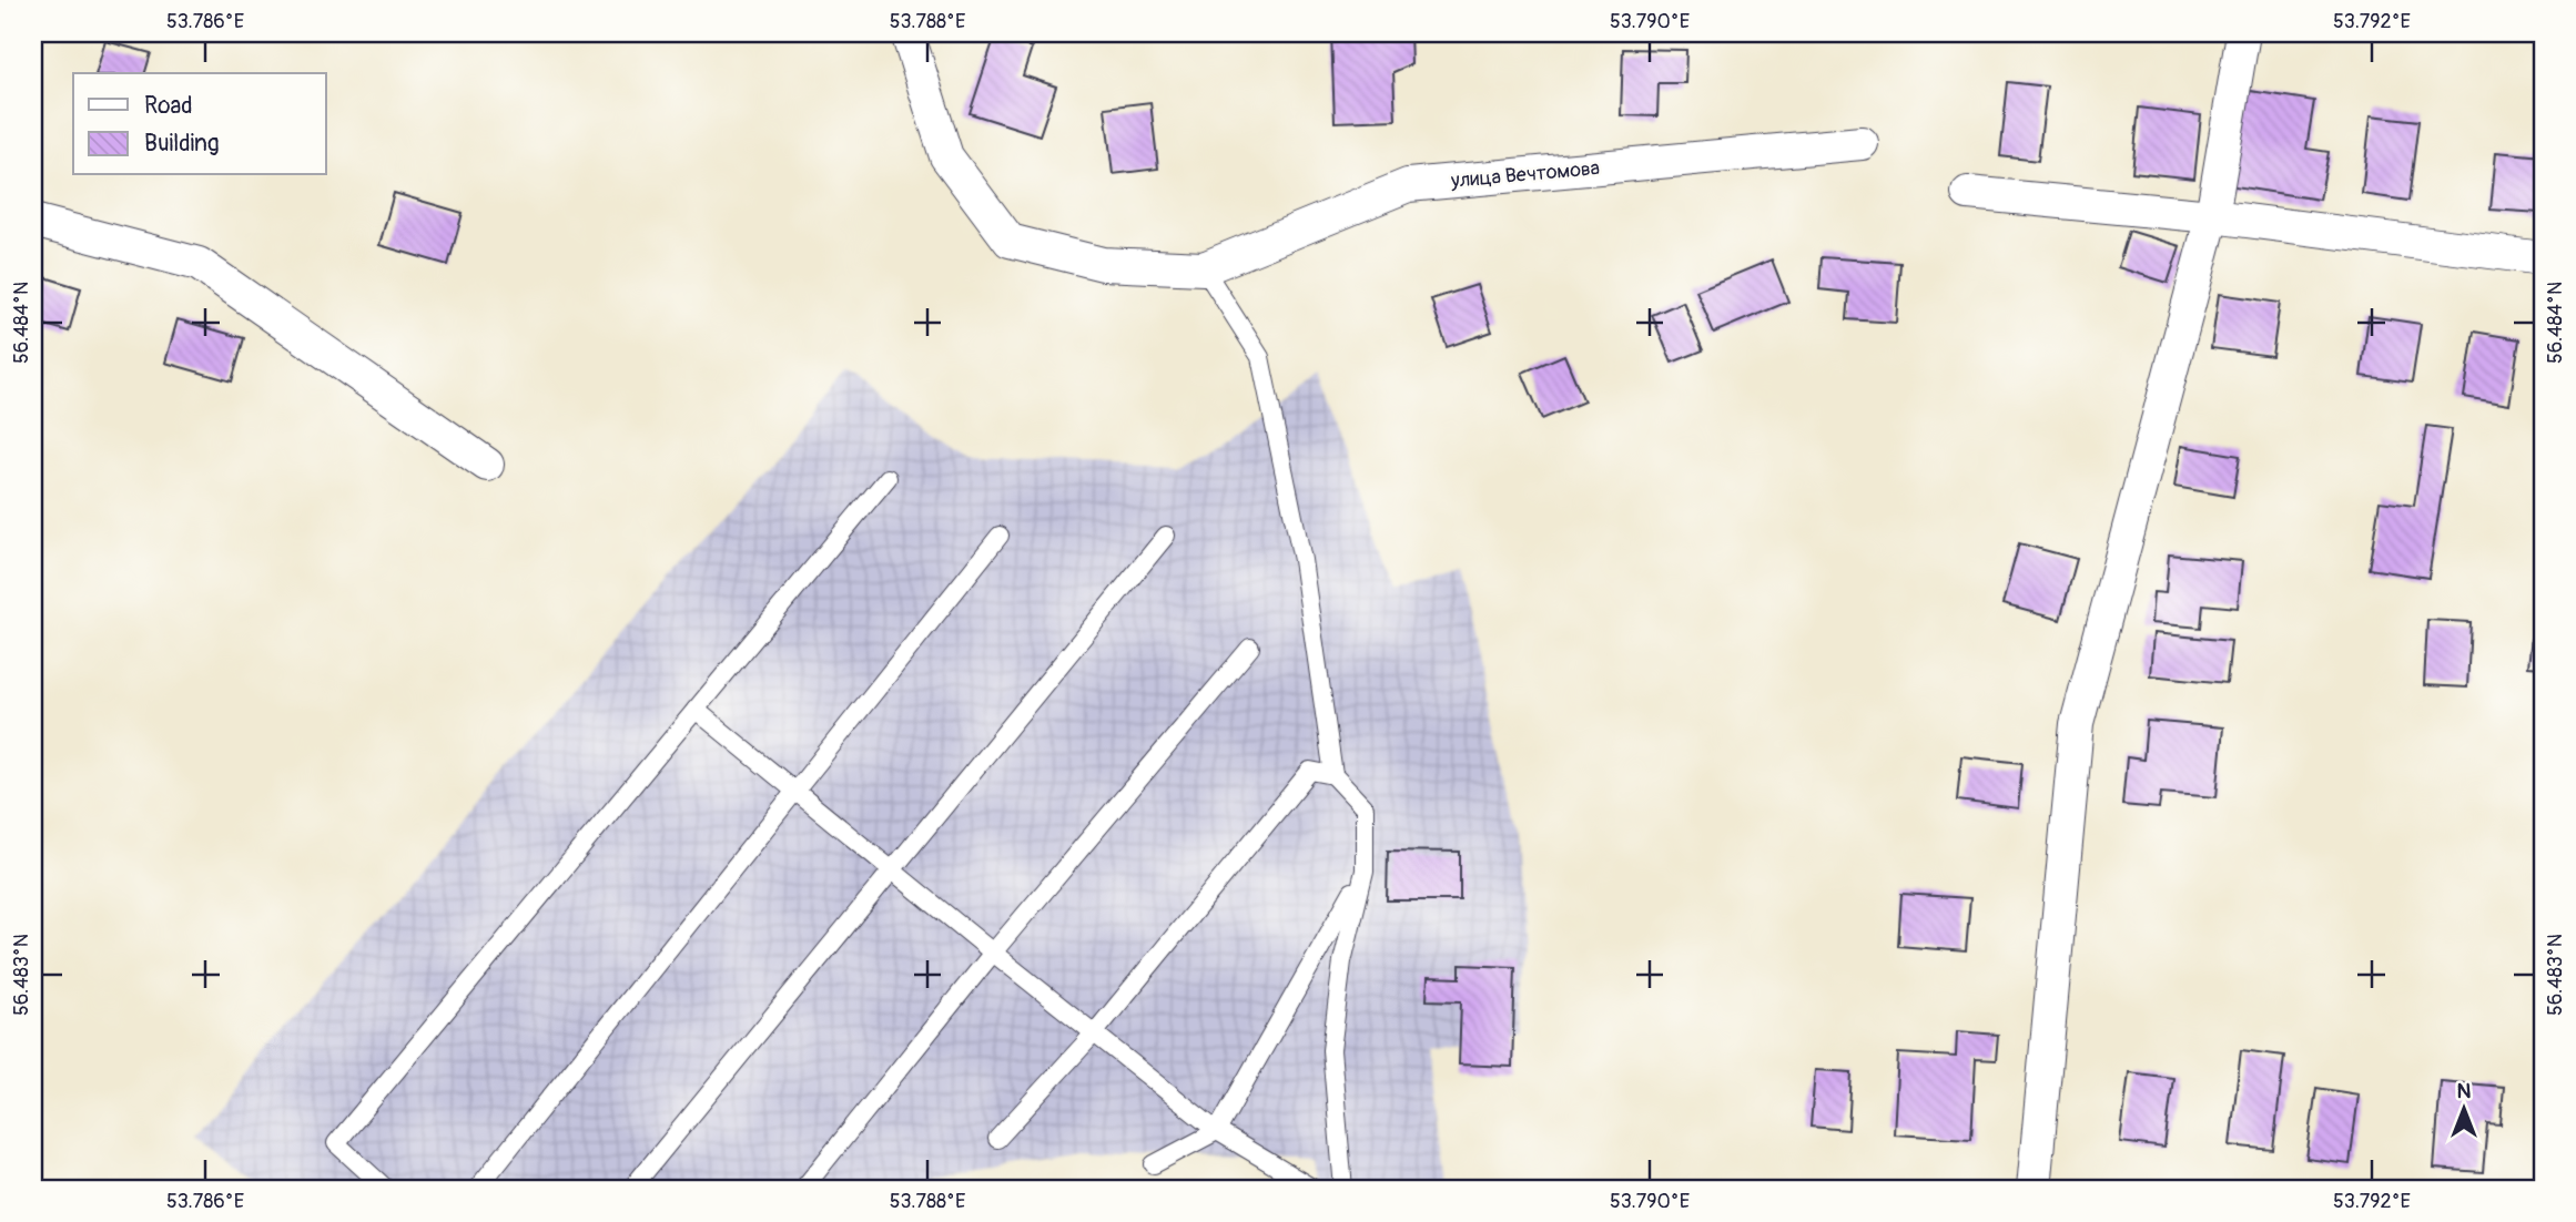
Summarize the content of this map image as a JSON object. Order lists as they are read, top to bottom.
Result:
{
  "streets": {
    "street": ["улица Вечтомова"]
  },
  "legend": ["Road", "Building"],
  "north": "top",
  "coordinates": [
    "53.786°E",
    "53.788°E",
    "53.790°E",
    "53.792°E",
    "56.484°N",
    "56.483°N"
  ]
}
